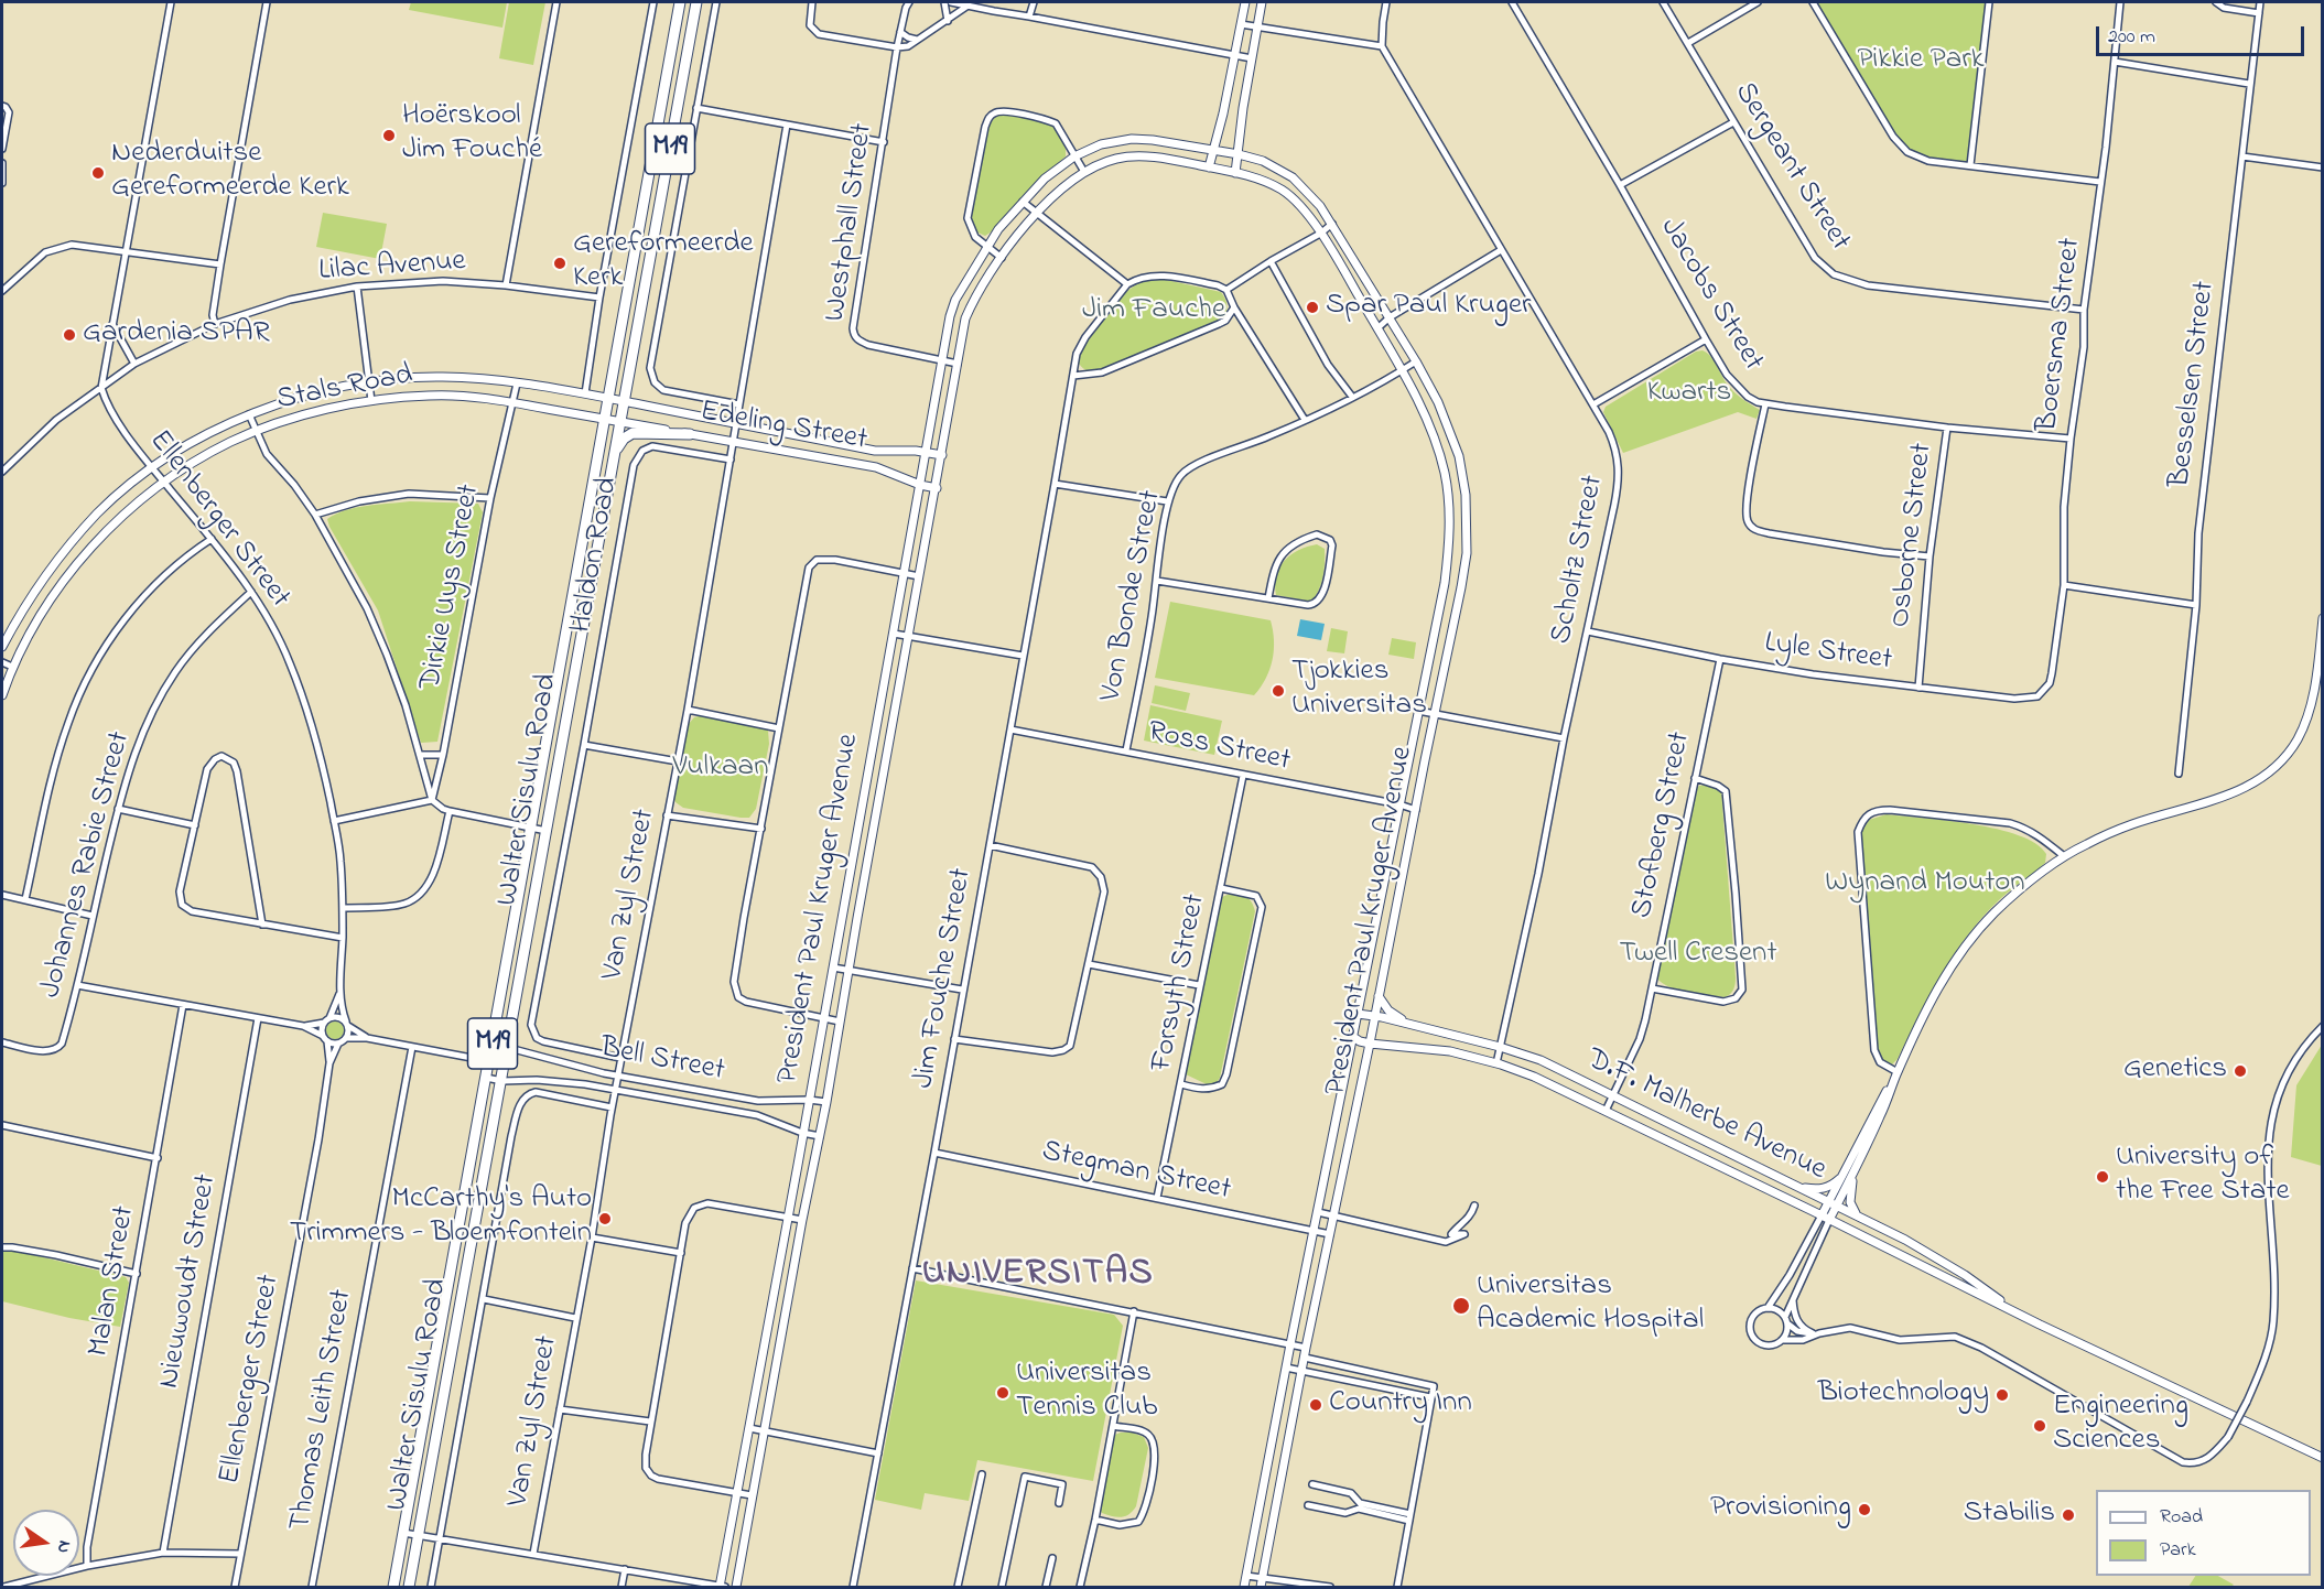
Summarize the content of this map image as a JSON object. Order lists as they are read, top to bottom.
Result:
{
  "streets": {
    "highway": ["M19", "Walter Sisulu Road"],
    "street": [
      "Sergeant Street",
      "Westphall Street",
      "Lilac Avenue",
      "Jacobs Street",
      "Boersma Street",
      "Besselsen Street",
      "Stals Road",
      "Edeling Street",
      "Ellenberger Street",
      "Osborne Street",
      "Haldon Road",
      "Scholtz Street",
      "Dirkie Uys Street",
      "Von Bonde Street",
      "Lyle Street",
      "Ross Street",
      "Stofberg Street",
      "Johannes Rabie Street",
      "Van Zyl Street",
      "President Paul Kruger Avenue",
      "Jim Fouche Street",
      "Forsyth Street",
      "Bell Street",
      "D.F. Malherbe Avenue",
      "Stegman Street",
      "Malan Street",
      "Nieuwoudt Street",
      "Thomas Leith Street"
    ]
  },
  "crossings": [
    ["Sergeant Street", "Boersma Street"],
    ["Westphall Street", "President Paul Kruger Avenue"],
    ["Lilac Avenue", "Ellenberger Street"],
    ["Jacobs Street", "Boersma Street"],
    ["Jacobs Street", "Osborne Street"],
    ["Boersma Street", "Lyle Street"],
    ["Stals Road", "Edeling Street"],
    ["Stals Road", "Ellenberger Street"],
    ["Stals Road", "Dirkie Uys Street"],
    ["Stals Road", "Walter Sisulu Road"],
    ["Edeling Street", "Walter Sisulu Road"],
    ["Edeling Street", "Van Zyl Street"],
    ["Edeling Street", "President Paul Kruger Avenue"],
    ["Ellenberger Street", "Johannes Rabie Street"],
    ["Osborne Street", "Lyle Street"],
    ["Haldon Road", "Van Zyl Street"],
    ["Haldon Road", "Bell Street"],
    ["Scholtz Street", "Lyle Street"],
    ["Scholtz Street", "D.F. Malherbe Avenue"],
    ["Von Bonde Street", "Ross Street"],
    ["Von Bonde Street", "President Paul Kruger Avenue"],
    ["Lyle Street", "Stofberg Street"],
    ["Ross Street", "President Paul Kruger Avenue"],
    ["Ross Street", "Jim Fouche Street"],
    ["Ross Street", "Forsyth Street"],
    ["Walter Sisulu Road", "Bell Street"],
    ["Stofberg Street", "D.F. Malherbe Avenue"],
    ["Van Zyl Street", "Bell Street"],
    ["President Paul Kruger Avenue", "Bell Street"],
    ["President Paul Kruger Avenue", "D.F. Malherbe Avenue"],
    ["President Paul Kruger Avenue", "Stegman Street"],
    ["Jim Fouche Street", "Stegman Street"],
    ["Forsyth Street", "Stegman Street"]
  ],
  "districts": ["UNIVERSITAS"],
  "parks": [
    "Pikkie Park",
    "Jim Fauche",
    "Kwarts",
    "Vulkaan",
    "Wynand Mouton",
    "Twell Cresent"
  ],
  "places": [
    "Hoërskool Jim Fouché",
    "Nederduitse Gereformeerde Kerk",
    "Gereformeerde Kerk",
    "Spar Paul Kruger",
    "Gardenia SPAR",
    "Tjokkies Universitas",
    "Genetics",
    "University of the Free State",
    "McCarthy's Auto Trimmers - Bloemfontein",
    "Universitas Academic Hospital",
    "Universitas Tennis Club",
    "Biotechnology",
    "Country Inn",
    "Engineering Sciences",
    "Provisioning",
    "Stabilis"
  ],
  "legend": ["Road", "Park"],
  "scale_bar": "200 m",
  "north": "right"
}
